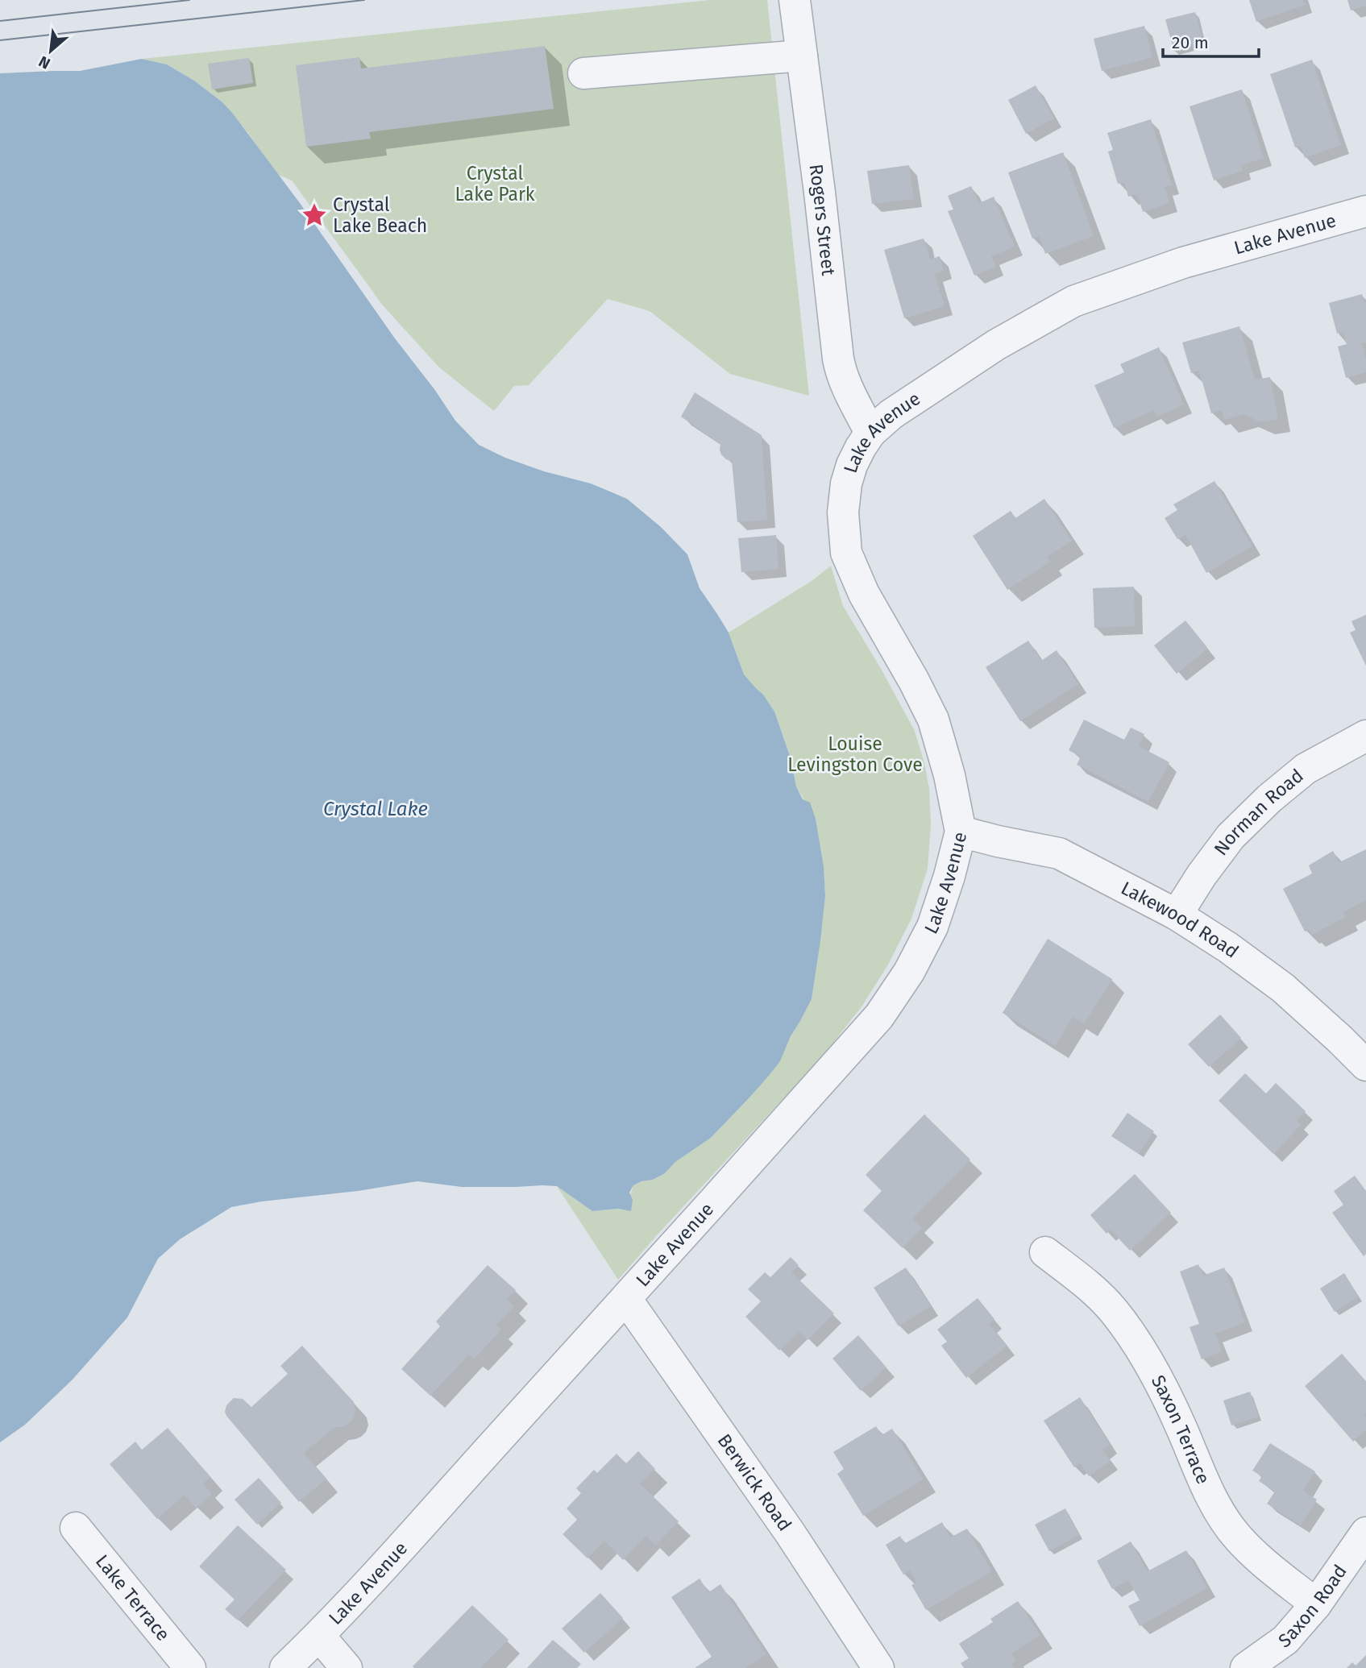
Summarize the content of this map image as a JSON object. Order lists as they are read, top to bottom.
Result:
{
  "streets": {
    "street": [
      "Rogers Street",
      "Lake Avenue",
      "Norman Road",
      "Lakewood Road",
      "Saxon Terrace",
      "Berwick Road",
      "Lake Terrace",
      "Saxon Road"
    ]
  },
  "crossings": [
    ["Rogers Street", "Lake Avenue"],
    ["Lake Avenue", "Lakewood Road"],
    ["Lake Avenue", "Berwick Road"],
    ["Norman Road", "Lakewood Road"],
    ["Saxon Terrace", "Saxon Road"]
  ],
  "water": ["Crystal Lake"],
  "parks": ["Crystal Lake Park", "Louise Levingston Cove"],
  "places": {
    "place": ["Crystal Lake Beach"]
  },
  "scale_bar": "20 m",
  "north": "bottom left"
}
